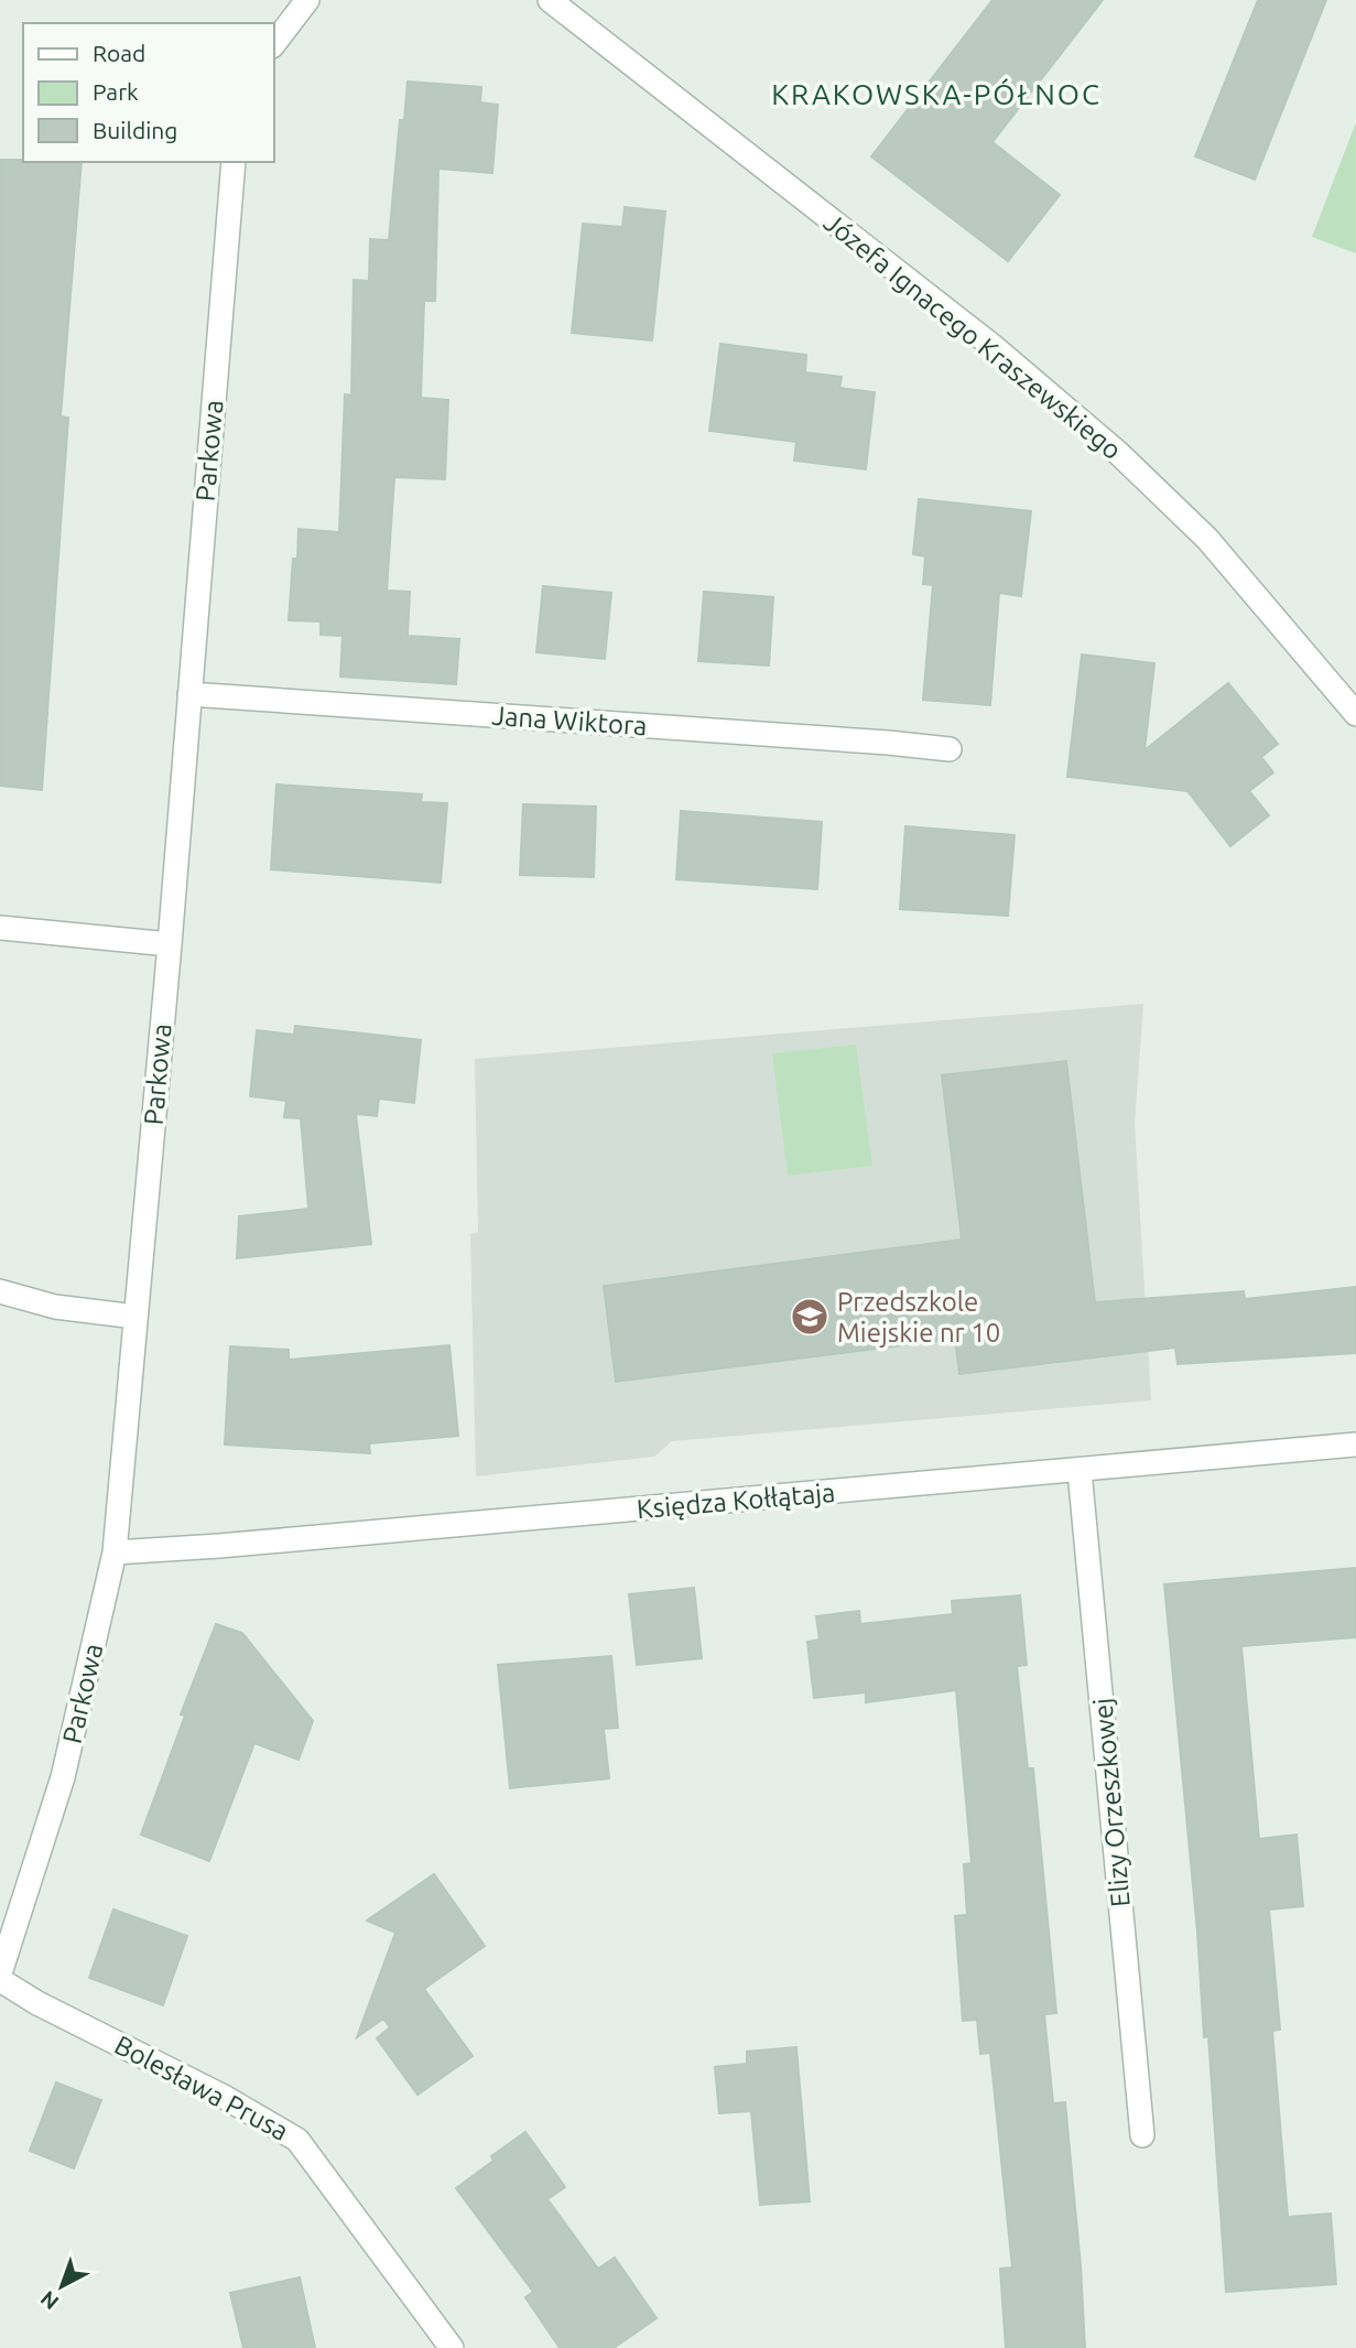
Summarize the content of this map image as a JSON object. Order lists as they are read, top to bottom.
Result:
{
  "streets": {
    "street": [
      "Józefa Ignacego Kraszewskiego",
      "Parkowa",
      "Jana Wiktora",
      "Księdza Kołłątaja",
      "Elizy Orzeszkowej",
      "Bolesława Prusa"
    ]
  },
  "crossings": [
    ["Parkowa", "Jana Wiktora"],
    ["Parkowa", "Księdza Kołłątaja"],
    ["Księdza Kołłątaja", "Elizy Orzeszkowej"]
  ],
  "districts": ["KRAKOWSKA-PÓŁNOC"],
  "places": {
    "school or university": ["Przedszkole Miejskie nr 10"]
  },
  "legend": ["Road", "Park", "Building"],
  "north": "bottom left"
}
